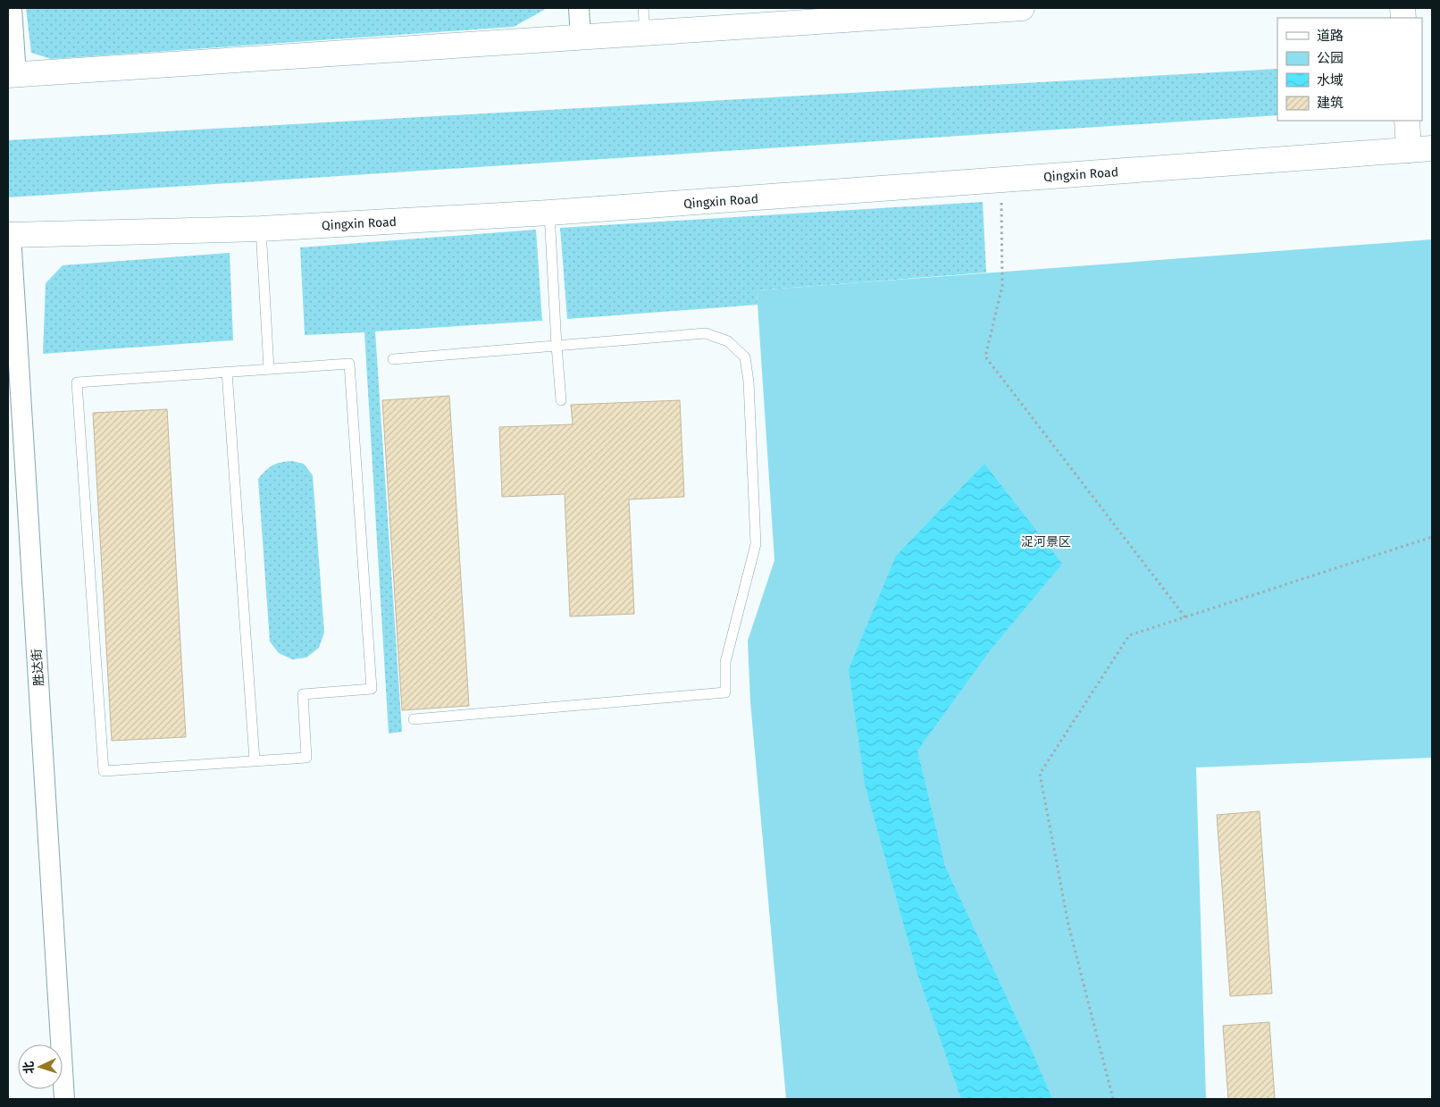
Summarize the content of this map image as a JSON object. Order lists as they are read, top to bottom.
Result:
{
  "streets": {
    "main road": ["Qingxin Road"],
    "street": ["胜达街"]
  },
  "crossings": [
    ["Qingxin Road", "胜达街"]
  ],
  "parks": ["浞河景区"],
  "legend": [
    "道路",
    "公园",
    "水域",
    "建筑"
  ],
  "north": "left"
}
